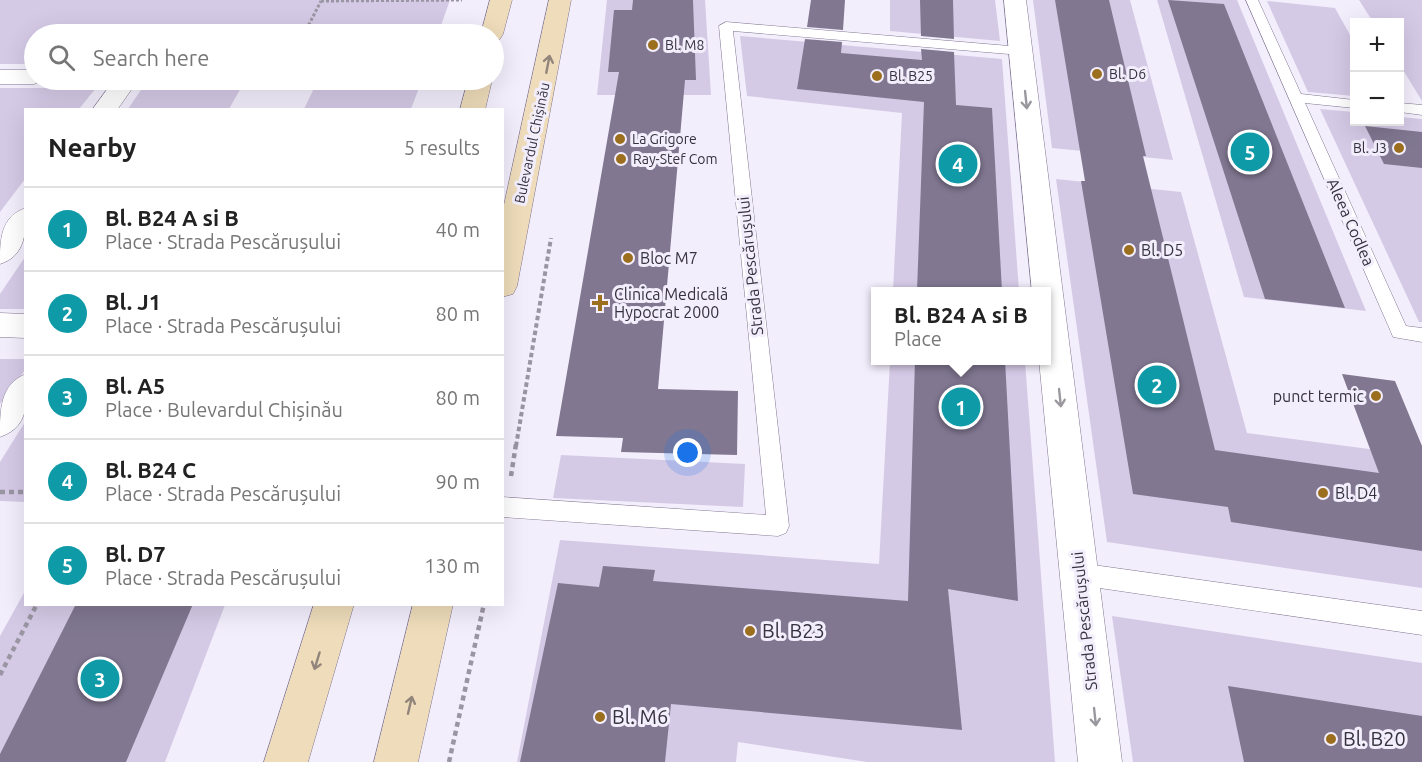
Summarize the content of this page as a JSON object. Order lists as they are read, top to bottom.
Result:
{
  "streets": {
    "main road": ["Bulevardul Chișinău"],
    "street": ["Strada Pescărușului"],
    "lane": ["Aleea Codlea"]
  },
  "one_way": ["Bulevardul Chișinău", "Strada Pescărușului"],
  "places": {
    "other": [
      "Bl. M8",
      "Bl. D6",
      "Bl. B25",
      "La Grigore",
      "Bl. J3",
      "Ray-Stef Com",
      "Bl. D5",
      "Bloc M7",
      "punct termic",
      "Bl. D4",
      "Bl. B23",
      "Bl. M6",
      "Bl. B20"
    ],
    "health": ["Clinica Medicală Hypocrat 2000"]
  },
  "page": {
    "map_buttons": ["+", "−"],
    "search": "Search here",
    "heading": ["Nearby", "5 results"],
    "pins": [
      "5",
      "4",
      "2",
      "1",
      "3"
    ],
    "list": [
      {
        "mark": "1",
        "name": "Bl. B24 A si B",
        "note": "Place · Strada Pescărușului",
        "value": "40 m"
      },
      {
        "mark": "2",
        "name": "Bl. J1",
        "note": "Place · Strada Pescărușului",
        "value": "80 m"
      },
      {
        "mark": "3",
        "name": "Bl. A5",
        "note": "Place · Bulevardul Chișinău",
        "value": "80 m"
      },
      {
        "mark": "4",
        "name": "Bl. B24 C",
        "note": "Place · Strada Pescărușului",
        "value": "90 m"
      },
      {
        "mark": "5",
        "name": "Bl. D7",
        "note": "Place · Strada Pescărușului",
        "value": "130 m"
      }
    ],
    "popup": ["Bl. B24 A si B", "Place"]
  }
}
